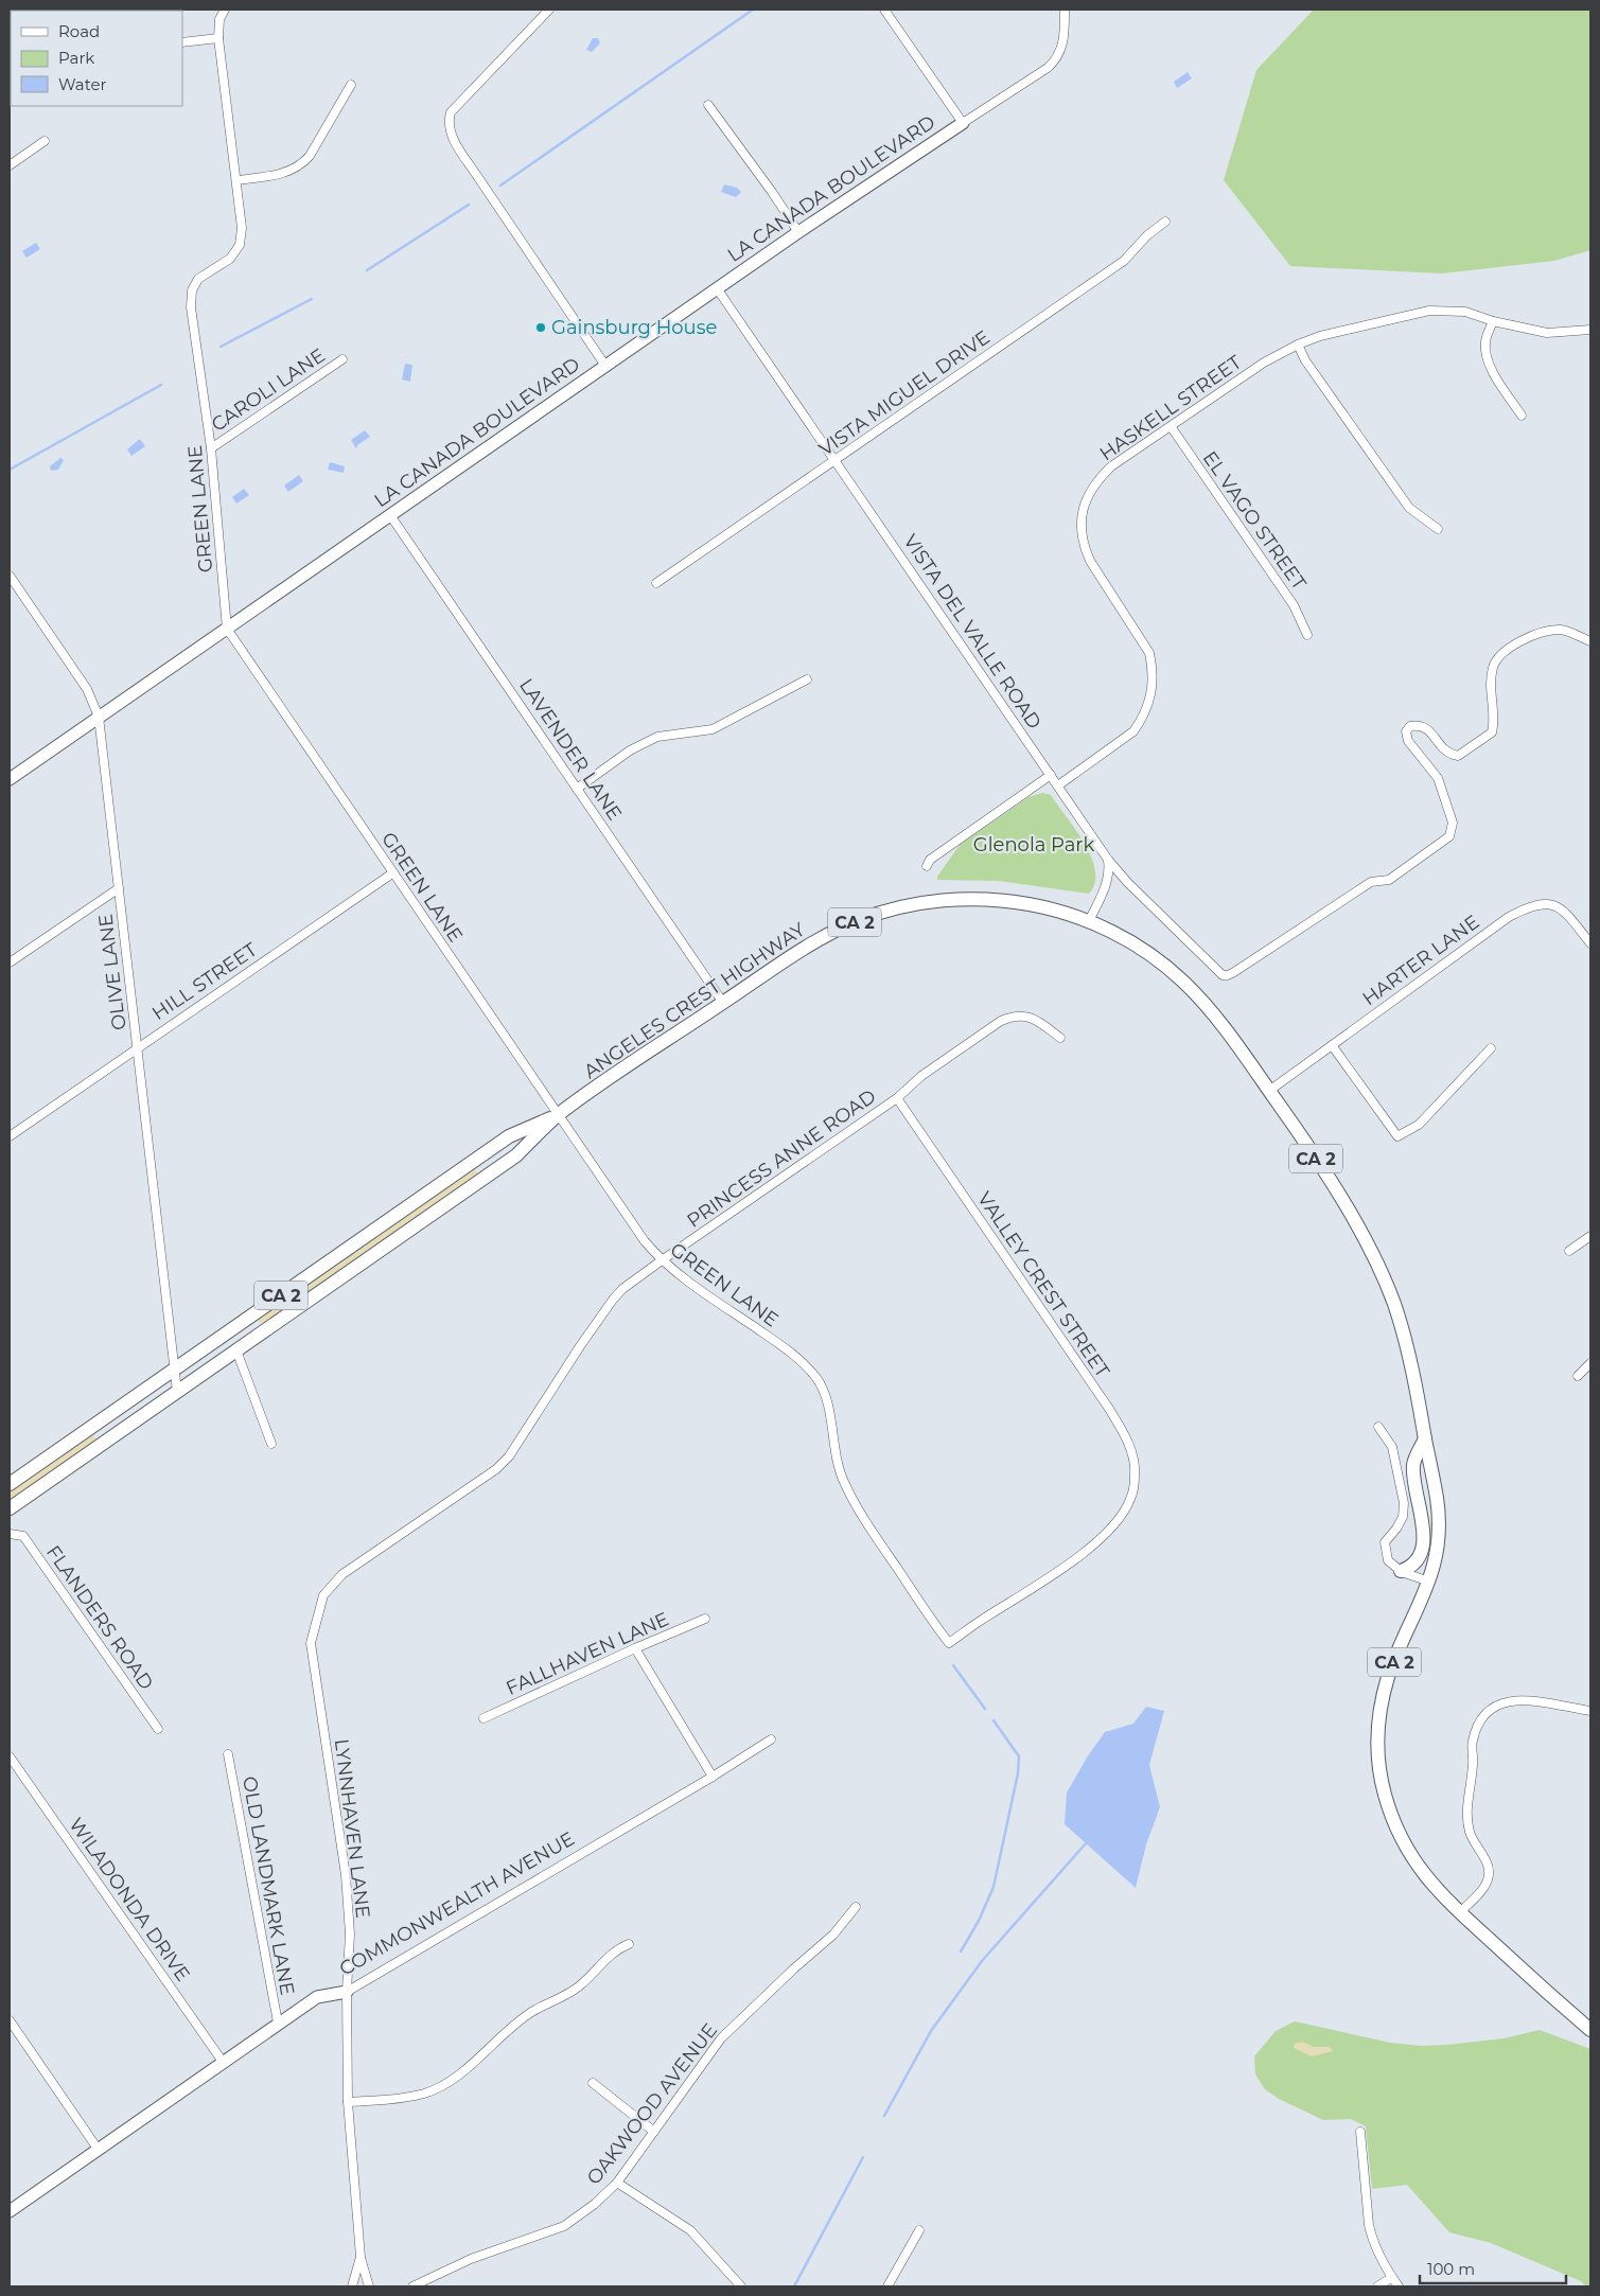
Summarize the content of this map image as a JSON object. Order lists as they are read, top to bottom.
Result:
{
  "streets": {
    "main road": ["CA 2", "ANGELES CREST HIGHWAY"],
    "street": [
      "LA CANADA BOULEVARD",
      "CAROLI LANE",
      "VISTA MIGUEL DRIVE",
      "HASKELL STREET",
      "GREEN LANE",
      "EL VAGO STREET",
      "VISTA DEL VALLE ROAD",
      "LAVENDER LANE",
      "HARTER LANE",
      "OLIVE LANE",
      "HILL STREET",
      "PRINCESS ANNE ROAD",
      "VALLEY CREST STREET",
      "FLANDERS ROAD",
      "FALLHAVEN LANE",
      "LYNNHAVEN LANE",
      "OLD LANDMARK LANE",
      "WILADONDA DRIVE",
      "COMMONWEALTH AVENUE",
      "OAKWOOD AVENUE"
    ]
  },
  "crossings": [
    ["LA CANADA BOULEVARD", "GREEN LANE"],
    ["LA CANADA BOULEVARD", "VISTA DEL VALLE ROAD"],
    ["LA CANADA BOULEVARD", "LAVENDER LANE"],
    ["LA CANADA BOULEVARD", "OLIVE LANE"],
    ["CAROLI LANE", "GREEN LANE"],
    ["VISTA MIGUEL DRIVE", "VISTA DEL VALLE ROAD"],
    ["HASKELL STREET", "EL VAGO STREET"],
    ["HASKELL STREET", "VISTA DEL VALLE ROAD"],
    ["GREEN LANE", "HILL STREET"],
    ["GREEN LANE", "ANGELES CREST HIGHWAY"],
    ["GREEN LANE", "PRINCESS ANNE ROAD"],
    ["GREEN LANE", "VALLEY CREST STREET"],
    ["LAVENDER LANE", "ANGELES CREST HIGHWAY"],
    ["HARTER LANE", "ANGELES CREST HIGHWAY"],
    ["OLIVE LANE", "HILL STREET"],
    ["OLIVE LANE", "ANGELES CREST HIGHWAY"],
    ["PRINCESS ANNE ROAD", "VALLEY CREST STREET"],
    ["PRINCESS ANNE ROAD", "LYNNHAVEN LANE"],
    ["LYNNHAVEN LANE", "COMMONWEALTH AVENUE"],
    ["OLD LANDMARK LANE", "COMMONWEALTH AVENUE"],
    ["WILADONDA DRIVE", "COMMONWEALTH AVENUE"]
  ],
  "parks": ["Glenola Park"],
  "places": ["Gainsburg House"],
  "legend": ["Road", "Park", "Water"],
  "scale_bar": "100 m"
}
